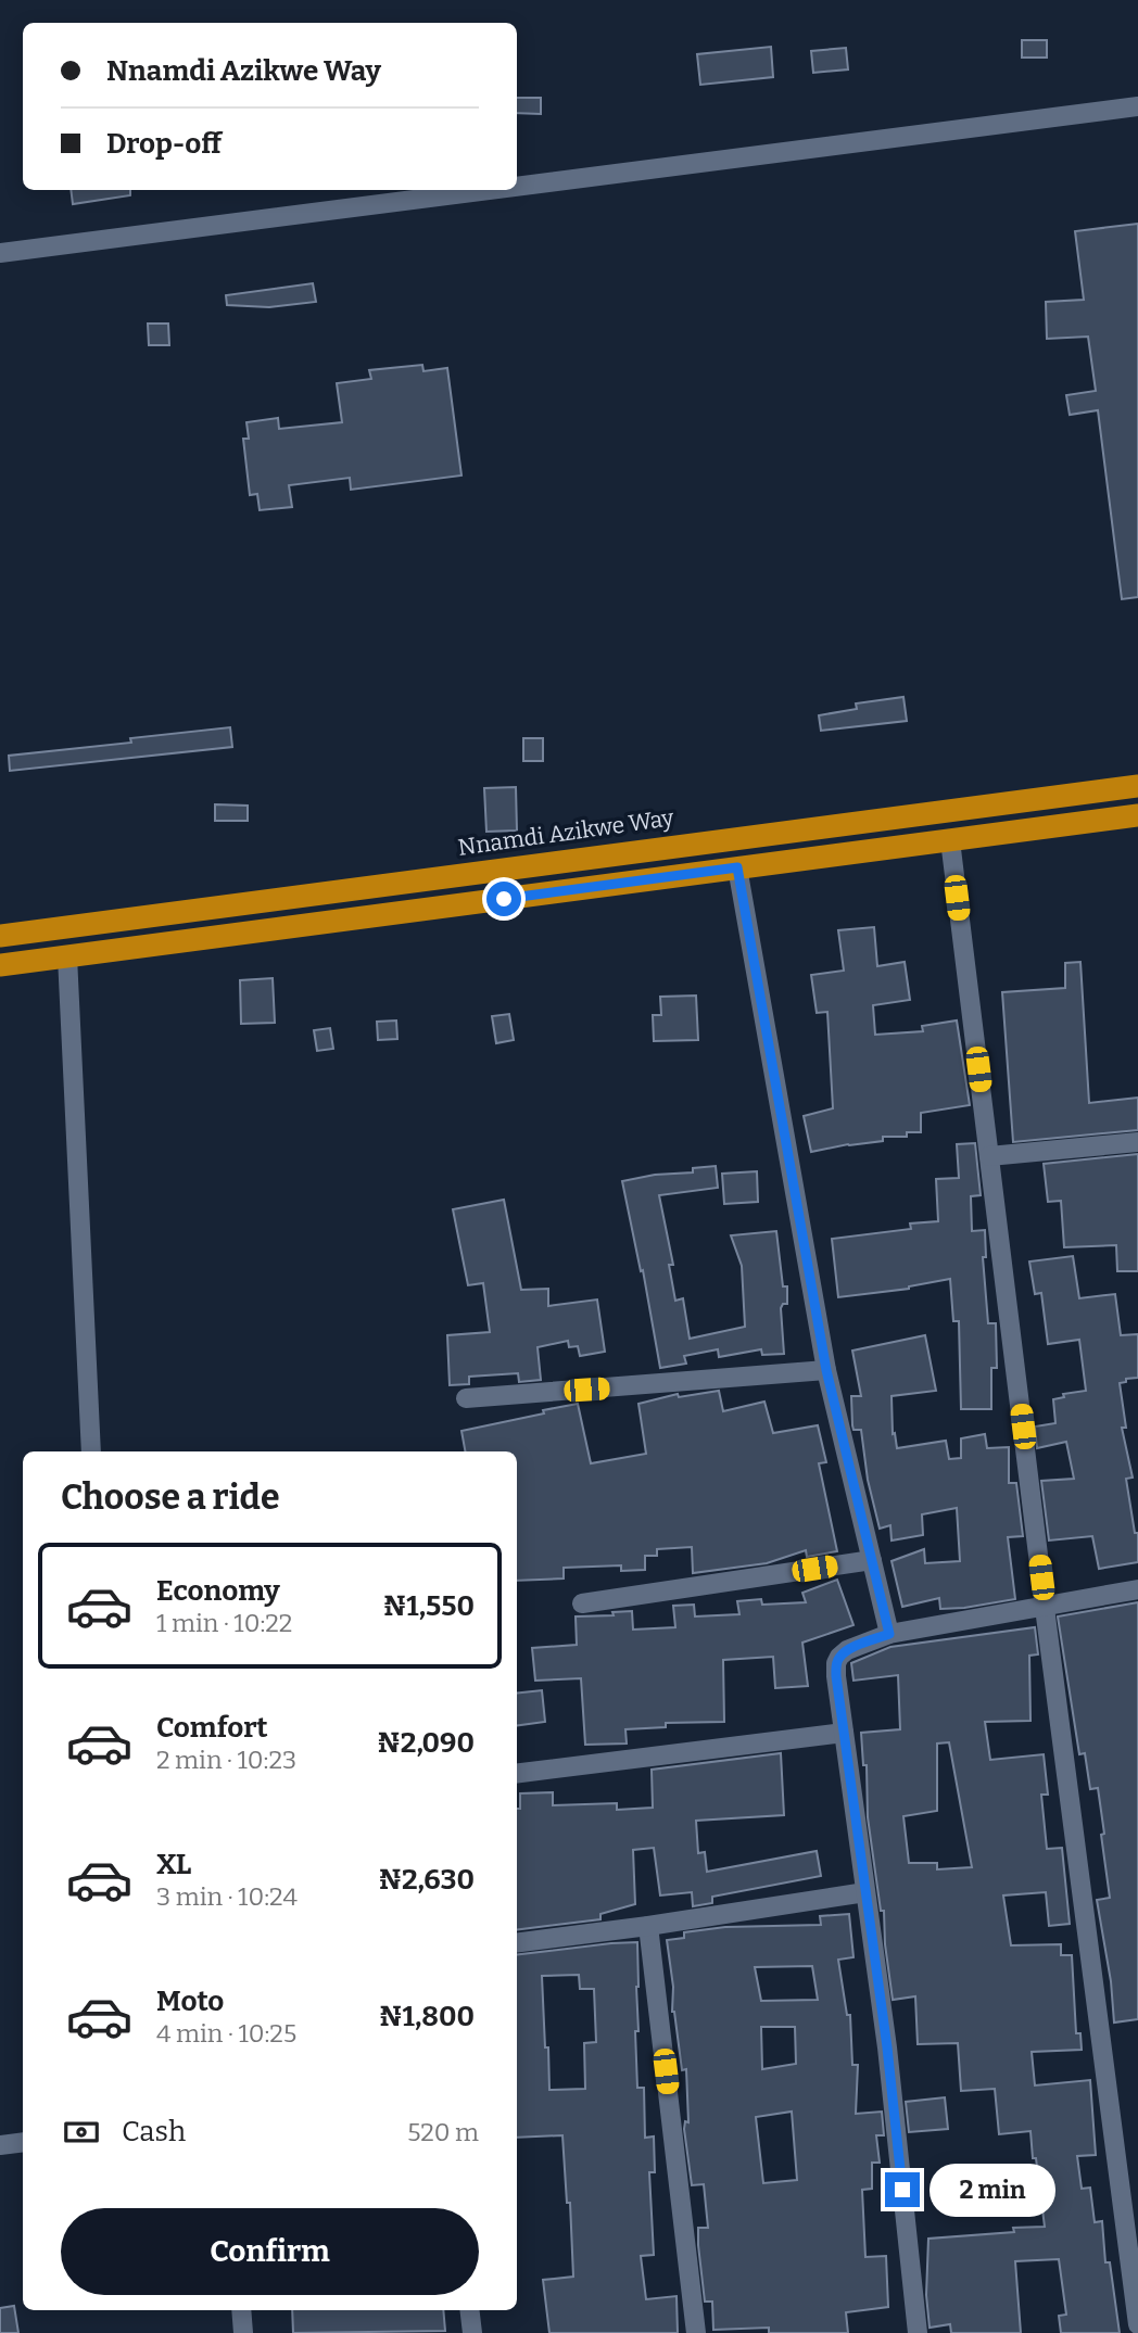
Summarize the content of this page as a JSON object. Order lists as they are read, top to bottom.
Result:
{
  "streets": {
    "highway": ["Nnamdi Azikwe Way"]
  },
  "page": {
    "banner": ["Nnamdi Azikwe Way", "Drop-off"],
    "heading": "Choose a ride",
    "list": [
      {
        "name": "Economy",
        "note": "1 min · 10:22",
        "value": "₦1,550"
      },
      {
        "name": "Comfort",
        "note": "2 min · 10:23",
        "value": "₦2,090"
      },
      {
        "name": "XL",
        "note": "3 min · 10:24",
        "value": "₦2,630"
      },
      {
        "name": "Moto",
        "note": "4 min · 10:25",
        "value": "₦1,800"
      }
    ],
    "pay": ["Cash", "520 m"],
    "bubble": "2 min",
    "buttons": "Confirm"
  }
}
